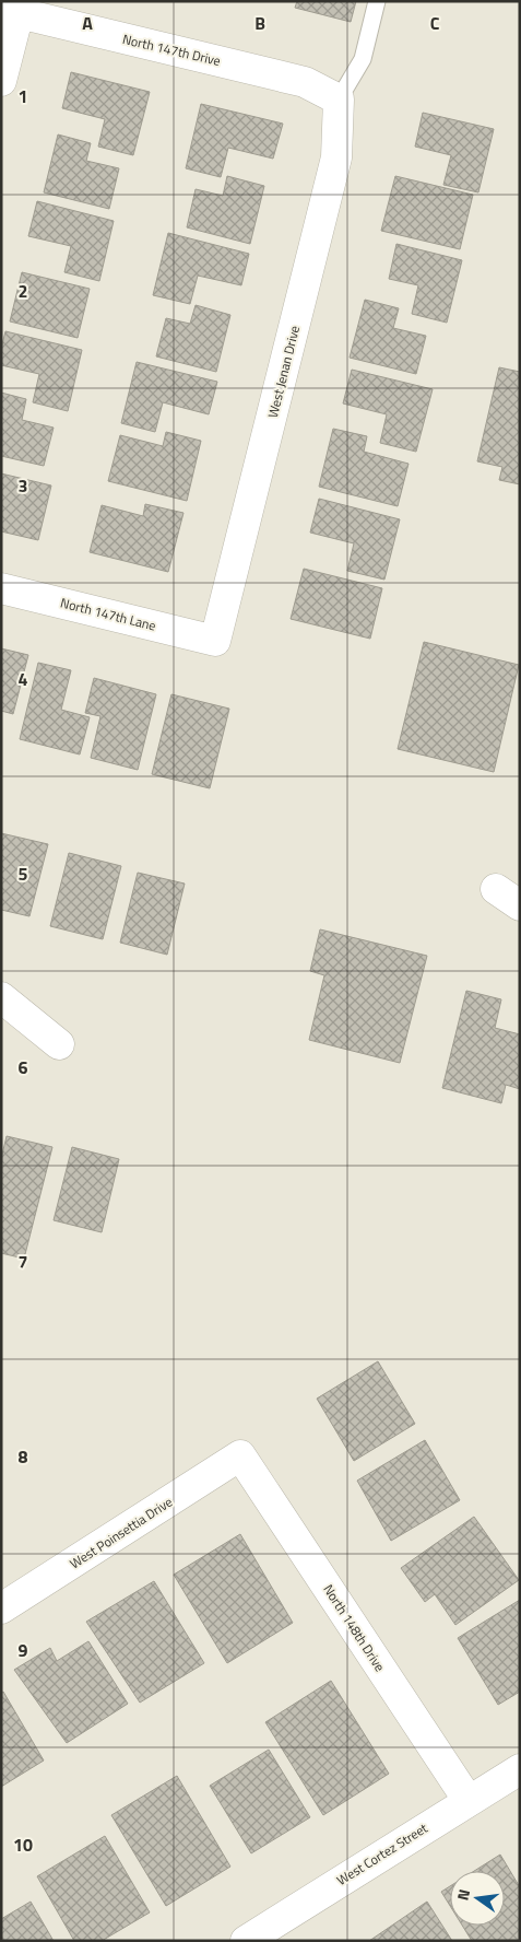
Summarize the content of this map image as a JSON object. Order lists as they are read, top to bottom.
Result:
{
  "streets": {
    "street": [
      "North 147th Drive",
      "West Jenan Drive",
      "North 147th Lane",
      "West Poinsettia Drive",
      "North 148th Drive",
      "West Cortez Street"
    ]
  },
  "crossings": [
    ["North 147th Drive", "West Jenan Drive"],
    ["West Jenan Drive", "North 147th Lane"],
    ["West Poinsettia Drive", "North 148th Drive"],
    ["North 148th Drive", "West Cortez Street"]
  ],
  "north": "left",
  "grid": {
    "columns": ["A", "B", "C"],
    "rows": [
      "1",
      "2",
      "3",
      "4",
      "5",
      "6",
      "7",
      "8",
      "9",
      "10"
    ]
  }
}
